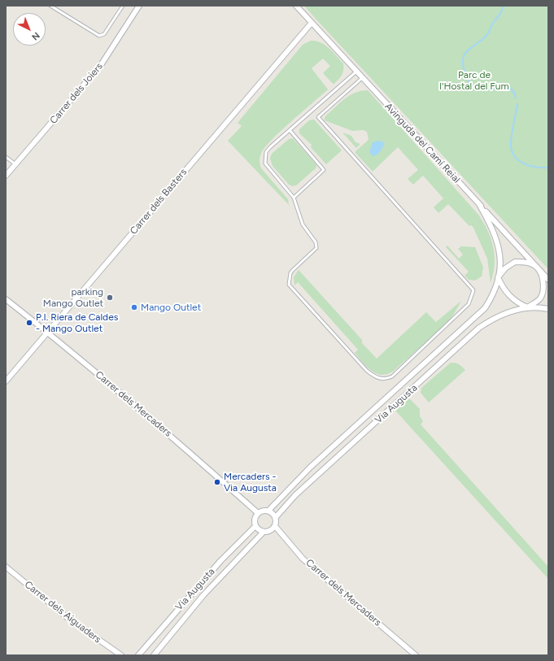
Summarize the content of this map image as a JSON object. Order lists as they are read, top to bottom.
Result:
{
  "streets": {
    "street": [
      "Carrer dels Joiers",
      "Avinguda del Camí Reial",
      "Carrer dels Basters",
      "Carrer dels Mercaders",
      "Via Augusta",
      "Carrer dels Aiguaders"
    ]
  },
  "crossings": [
    ["Avinguda del Camí Reial", "Carrer dels Basters"],
    ["Avinguda del Camí Reial", "Via Augusta"],
    ["Carrer dels Basters", "Carrer dels Mercaders"],
    ["Carrer dels Mercaders", "Via Augusta"]
  ],
  "parks": ["Parc de l'Hostal del Fum"],
  "places": [
    "parking Mango Outlet",
    "Mango Outlet",
    "P.I. Riera de Caldes - Mango Outlet",
    "Mercaders - Via Augusta"
  ],
  "north": "bottom right"
}
